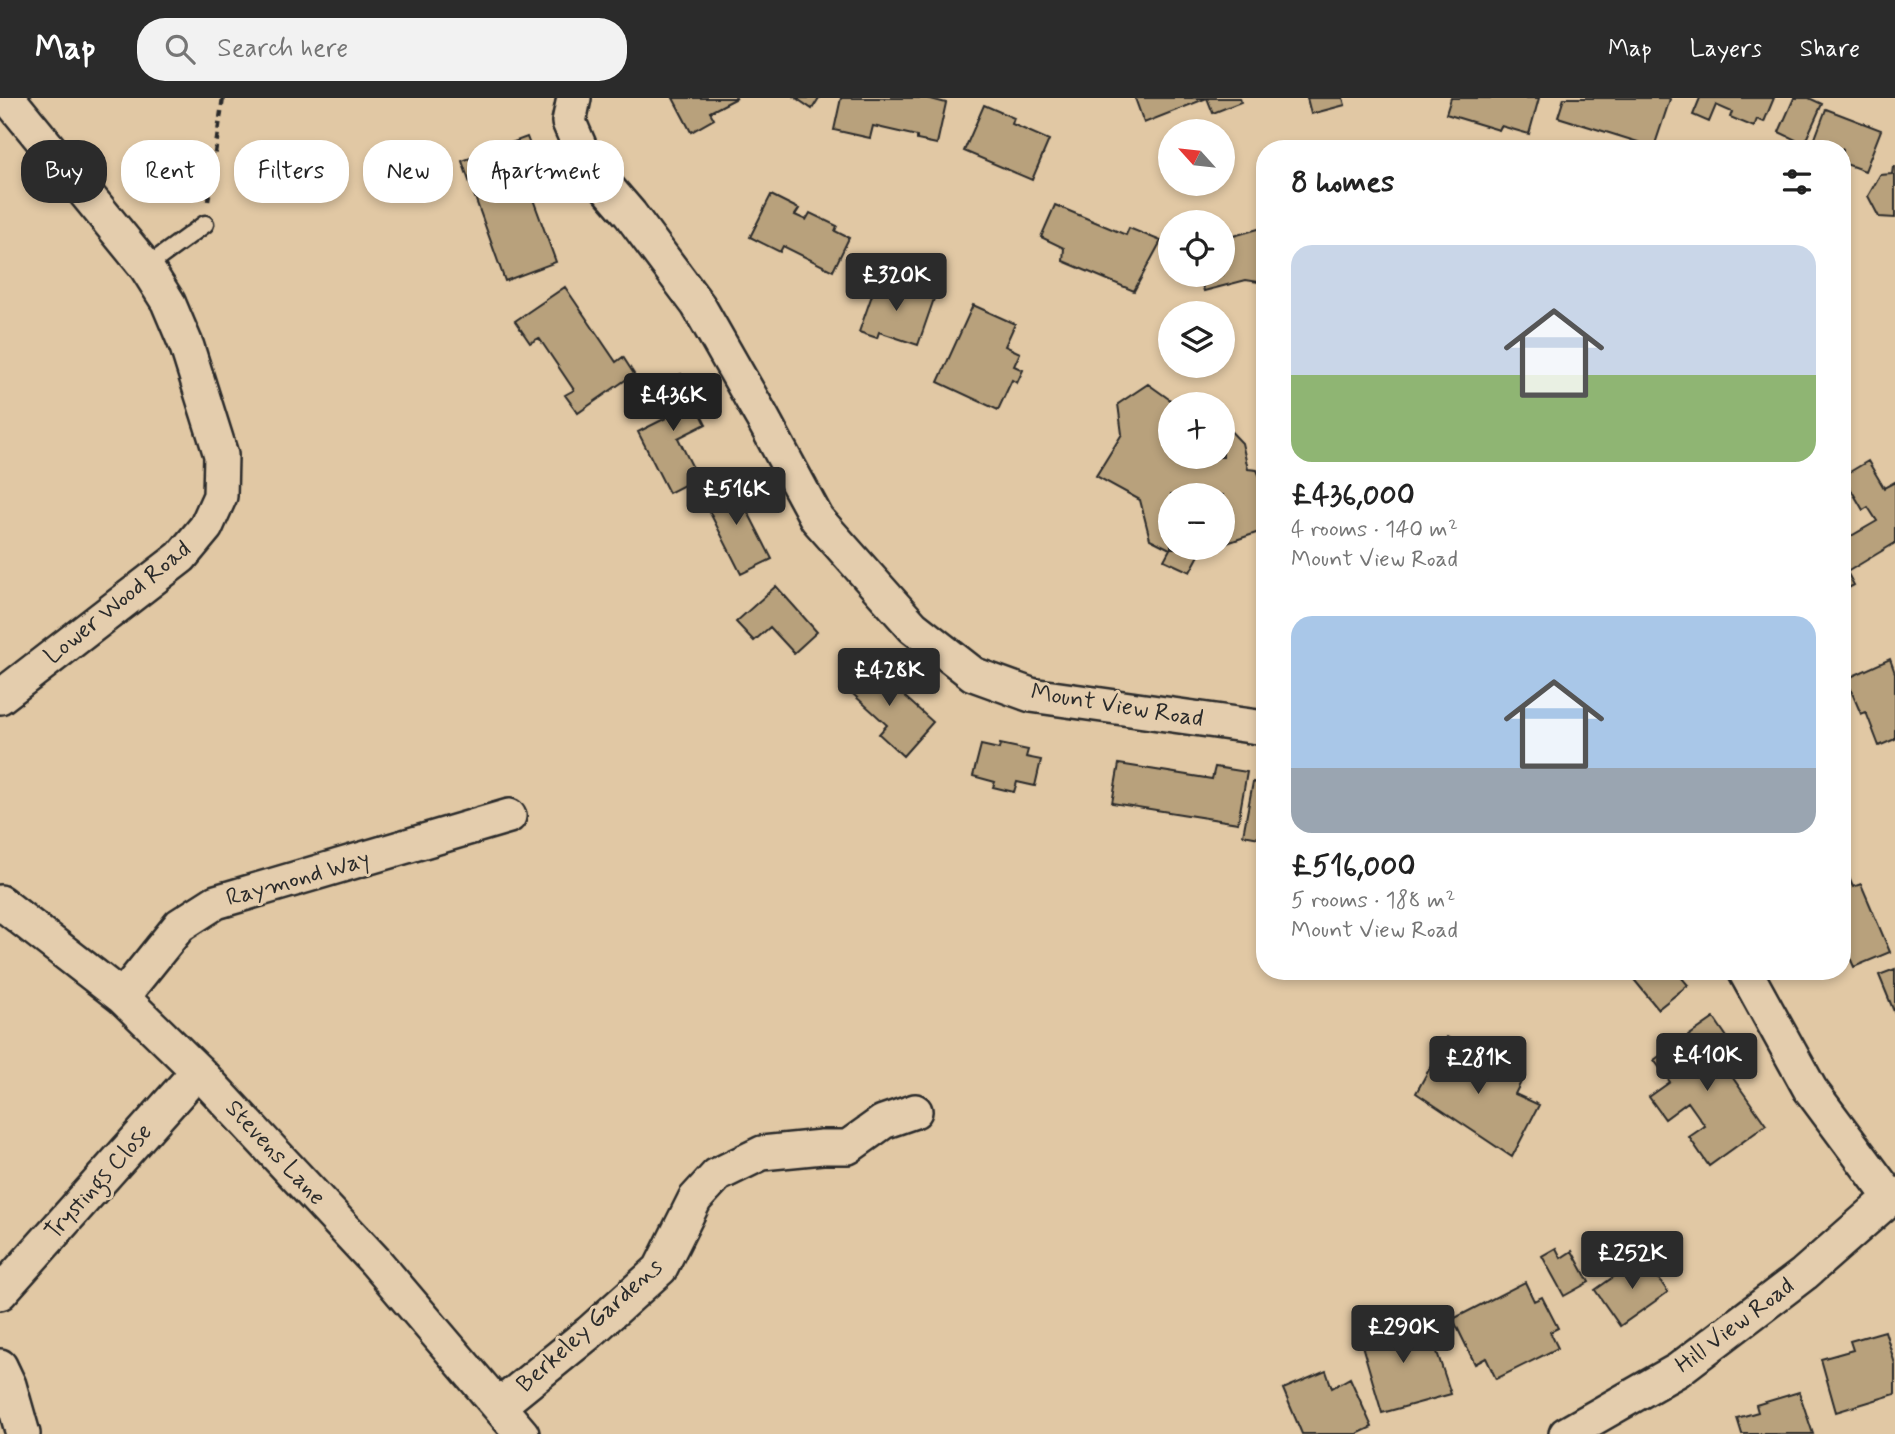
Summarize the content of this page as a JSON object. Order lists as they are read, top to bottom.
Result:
{
  "streets": {
    "street": [
      "Lower Wood Road",
      "Mount View Road",
      "Raymond Way",
      "Stevens Lane",
      "Trystings Close",
      "Berkeley Gardens",
      "Hill View Road"
    ]
  },
  "crossings": [
    ["Raymond Way", "Stevens Lane"],
    ["Stevens Lane", "Trystings Close"],
    ["Stevens Lane", "Berkeley Gardens"]
  ],
  "north": "top left",
  "page": {
    "header": "Map",
    "search": "Search here",
    "nav": ["Map", "Layers", "Share"],
    "map_buttons": ["+", "−"],
    "chip": [
      "Buy",
      "Rent",
      "Filters",
      "New",
      "Apartment"
    ],
    "heading": "8 homes",
    "list": [
      {
        "name": "£436,000",
        "note": "4 rooms · 140 m² · Mount View Road"
      },
      {
        "name": "£516,000",
        "note": "5 rooms · 188 m² · Mount View Road"
      }
    ],
    "price": [
      "£320K",
      "£436K",
      "£516K",
      "£428K",
      "£410K",
      "£281K",
      "£252K",
      "£290K"
    ]
  }
}
